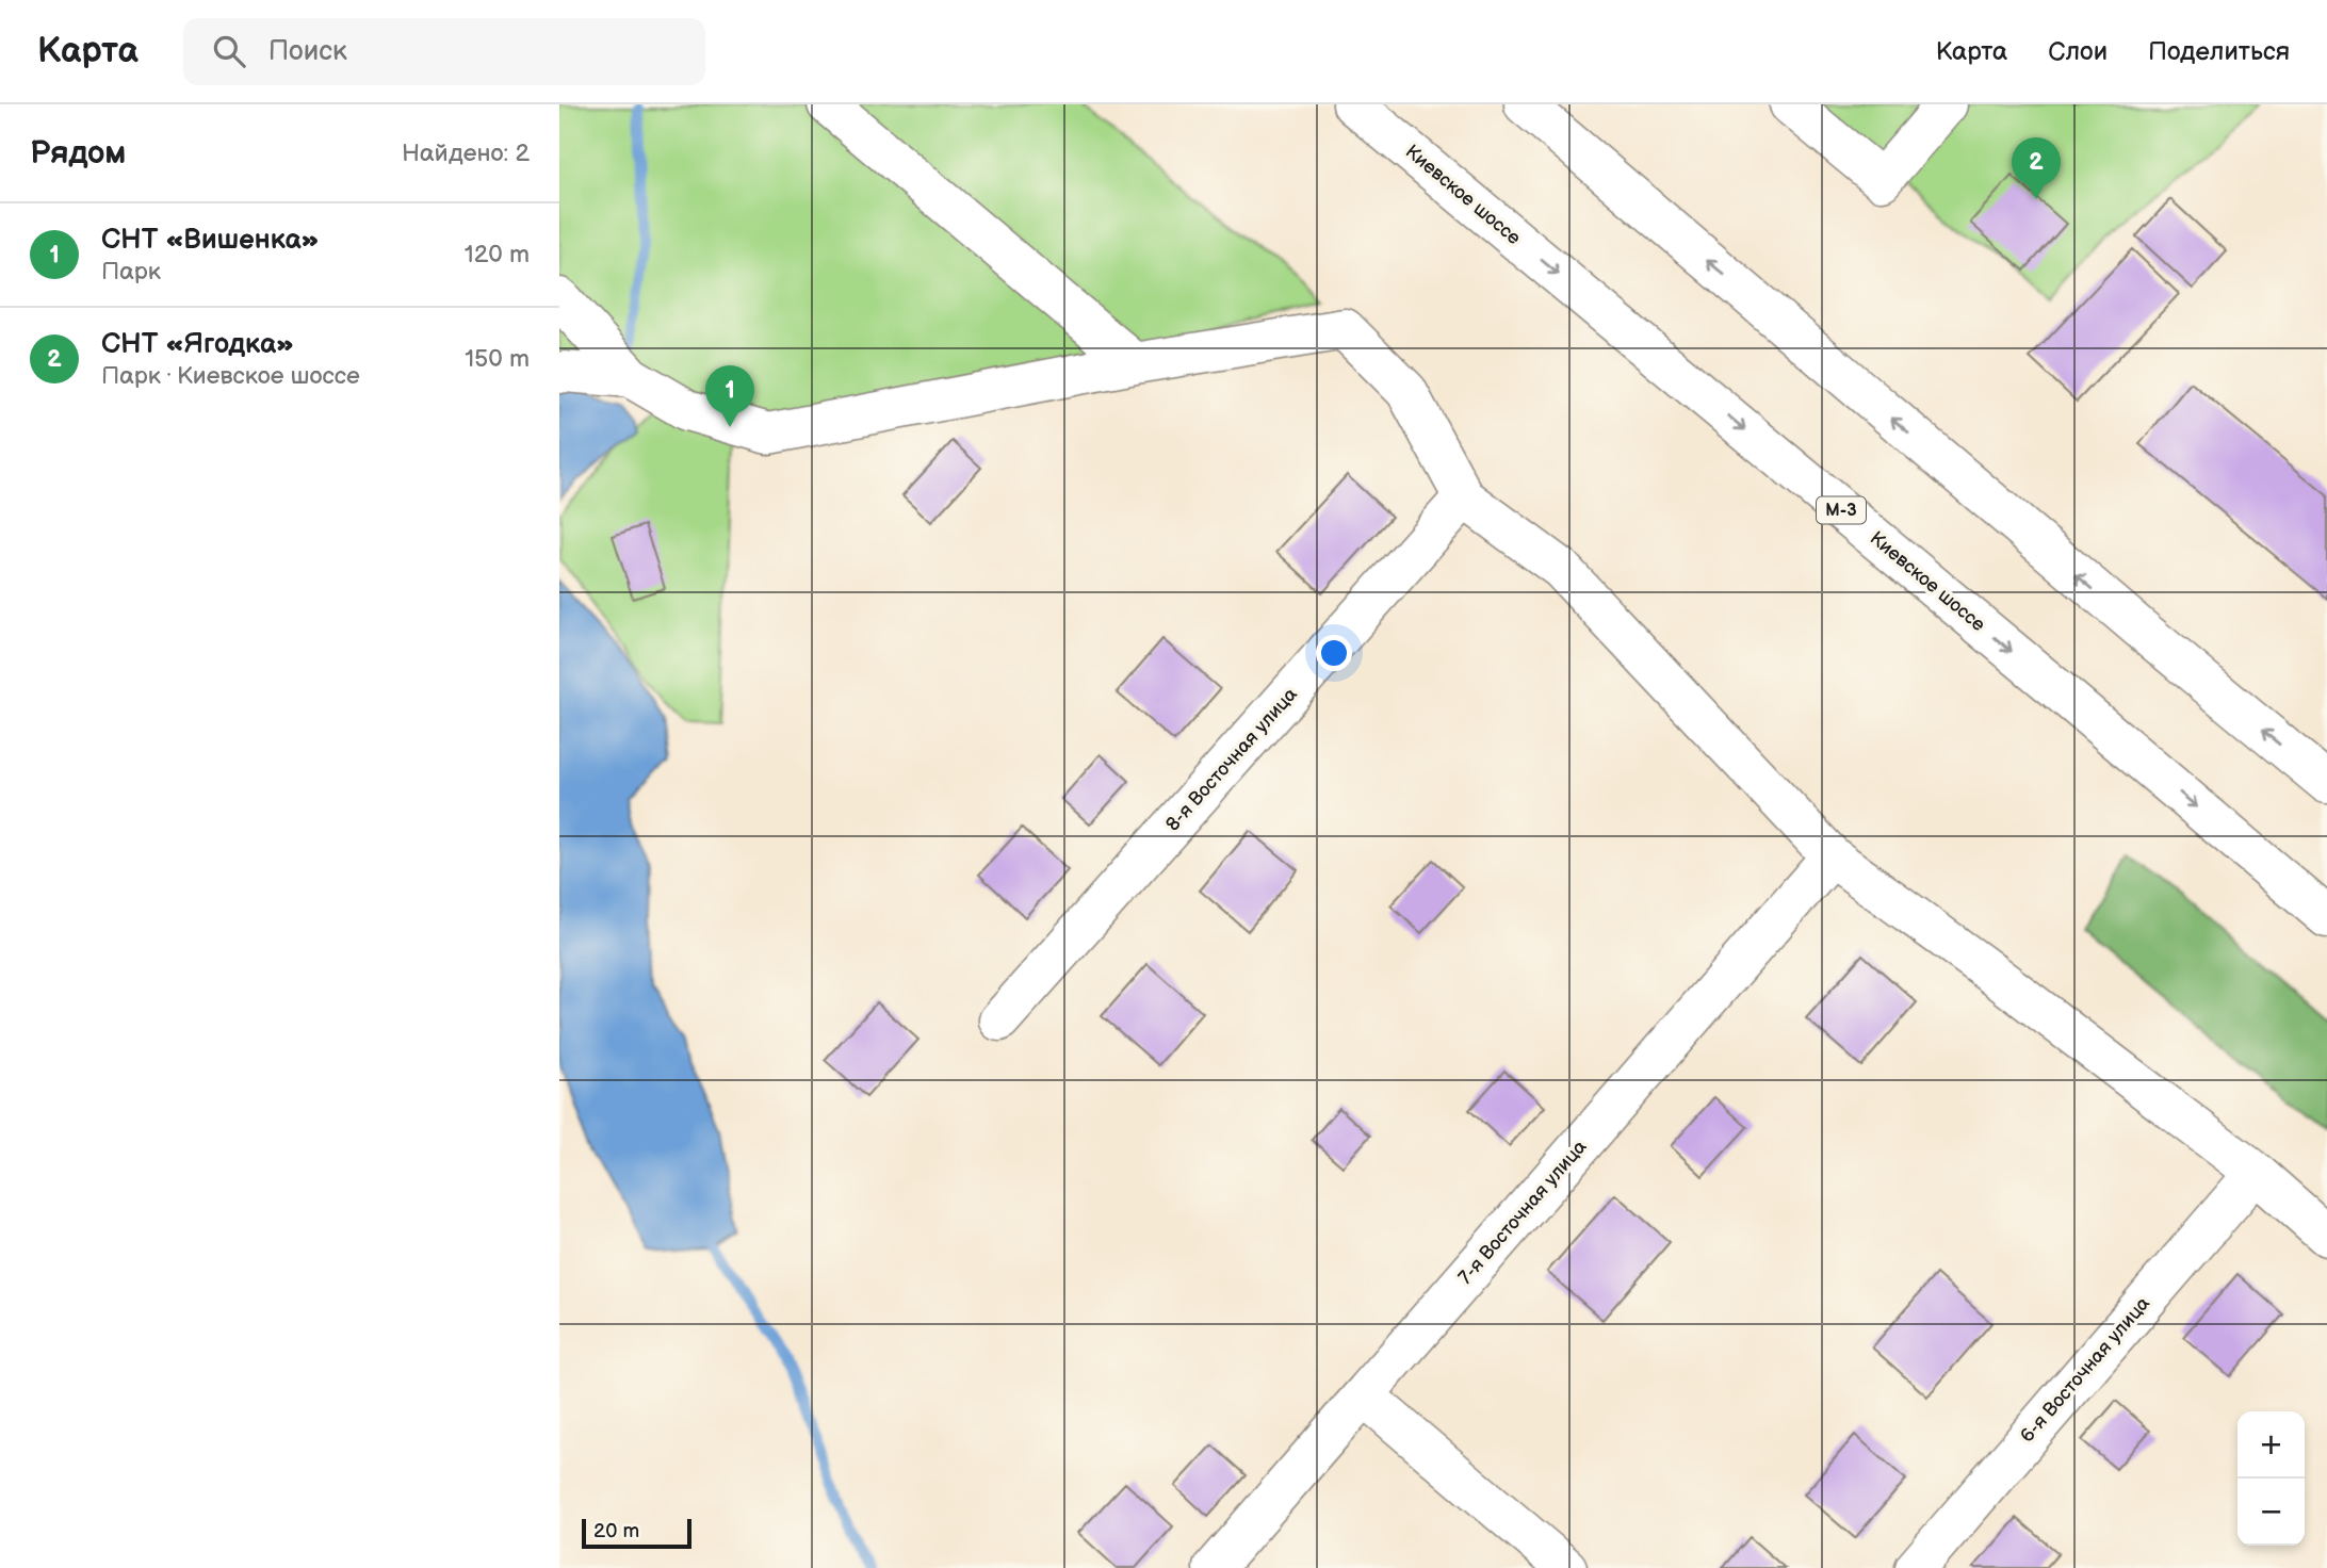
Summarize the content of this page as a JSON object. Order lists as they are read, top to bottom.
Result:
{
  "streets": {
    "main road": [
      "Киевское шоссе",
      "М-3",
      "8-я Восточная улица",
      "7-я Восточная улица",
      "6-я Восточная улица"
    ]
  },
  "scale_bar": "20 m",
  "page": {
    "header": "Карта",
    "search": "Поиск",
    "nav": ["Карта", "Слои", "Поделиться"],
    "heading": ["Рядом", "Найдено: 2"],
    "pins": ["2", "1"],
    "list": [
      {
        "mark": "1",
        "name": "СНТ «Вишенка»",
        "note": "Парк",
        "value": "120 m"
      },
      {
        "mark": "2",
        "name": "СНТ «Ягодка»",
        "note": "Парк · Киевское шоссе",
        "value": "150 m"
      }
    ],
    "map_buttons": ["+", "−"],
    "scale": "20 m"
  }
}
